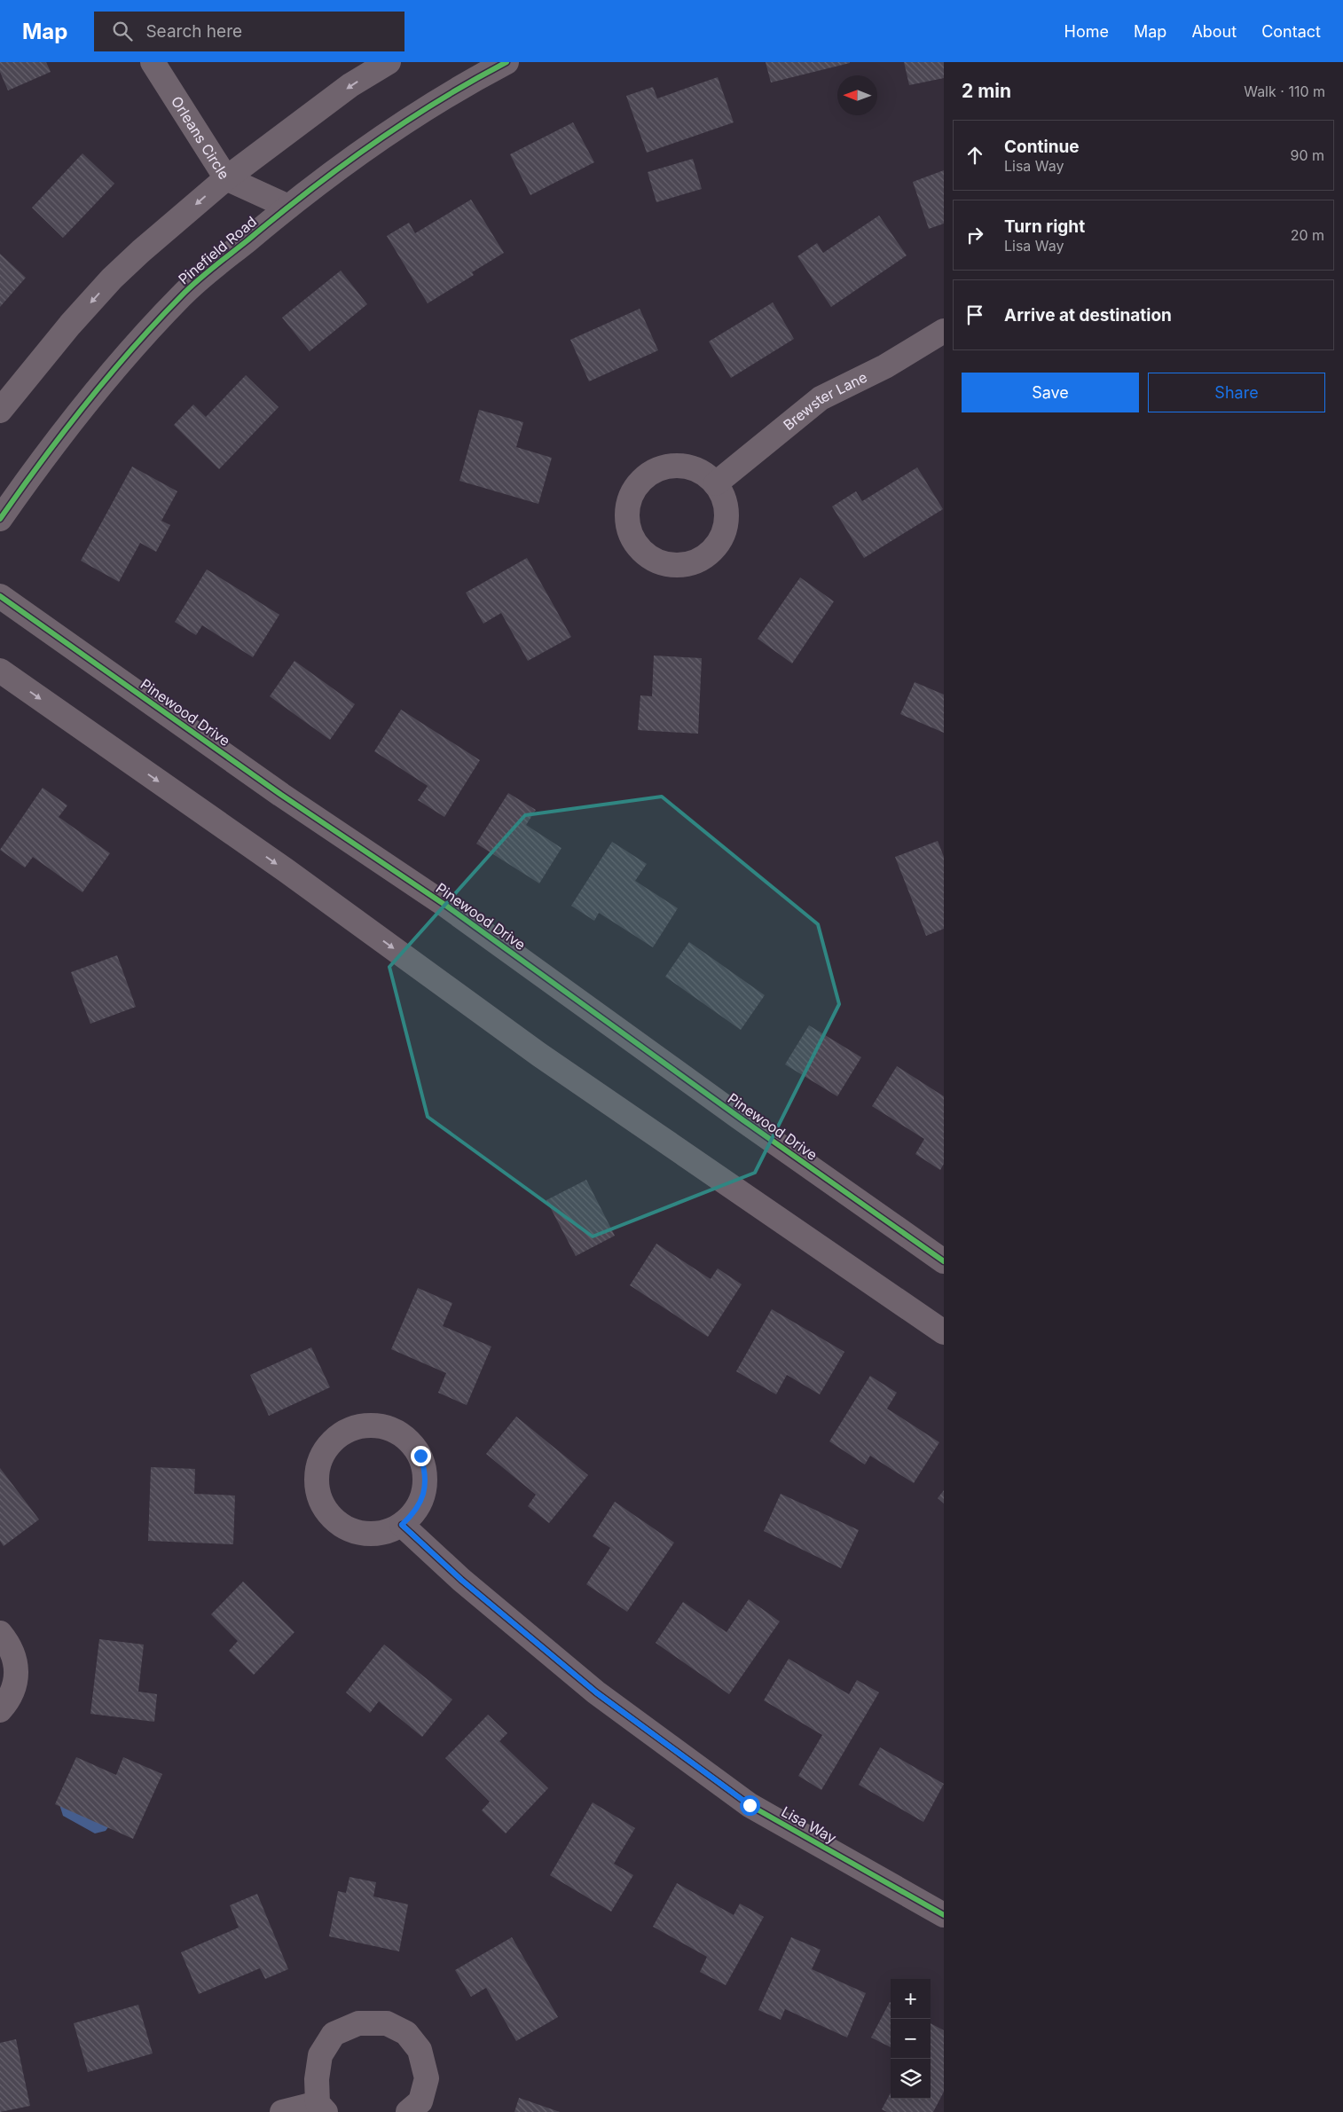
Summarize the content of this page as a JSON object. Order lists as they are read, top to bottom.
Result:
{
  "streets": {
    "street": [
      "Orleans Circle",
      "Pinefield Road",
      "Brewster Lane",
      "Pinewood Drive",
      "Lisa Way"
    ]
  },
  "crossings": [
    ["Orleans Circle", "Pinefield Road"]
  ],
  "north": "left",
  "page": {
    "header": "Map",
    "search": "Search here",
    "nav": [
      "Home",
      "Map",
      "About",
      "Contact"
    ],
    "heading": ["2 min", "Walk · 110 m"],
    "list": [
      ["Continue", "Lisa Way", "90 m"],
      ["Turn right", "Lisa Way", "20 m"],
      "Arrive at destination"
    ],
    "buttons": ["Save", "Share"],
    "map_buttons": ["+", "−"]
  }
}
